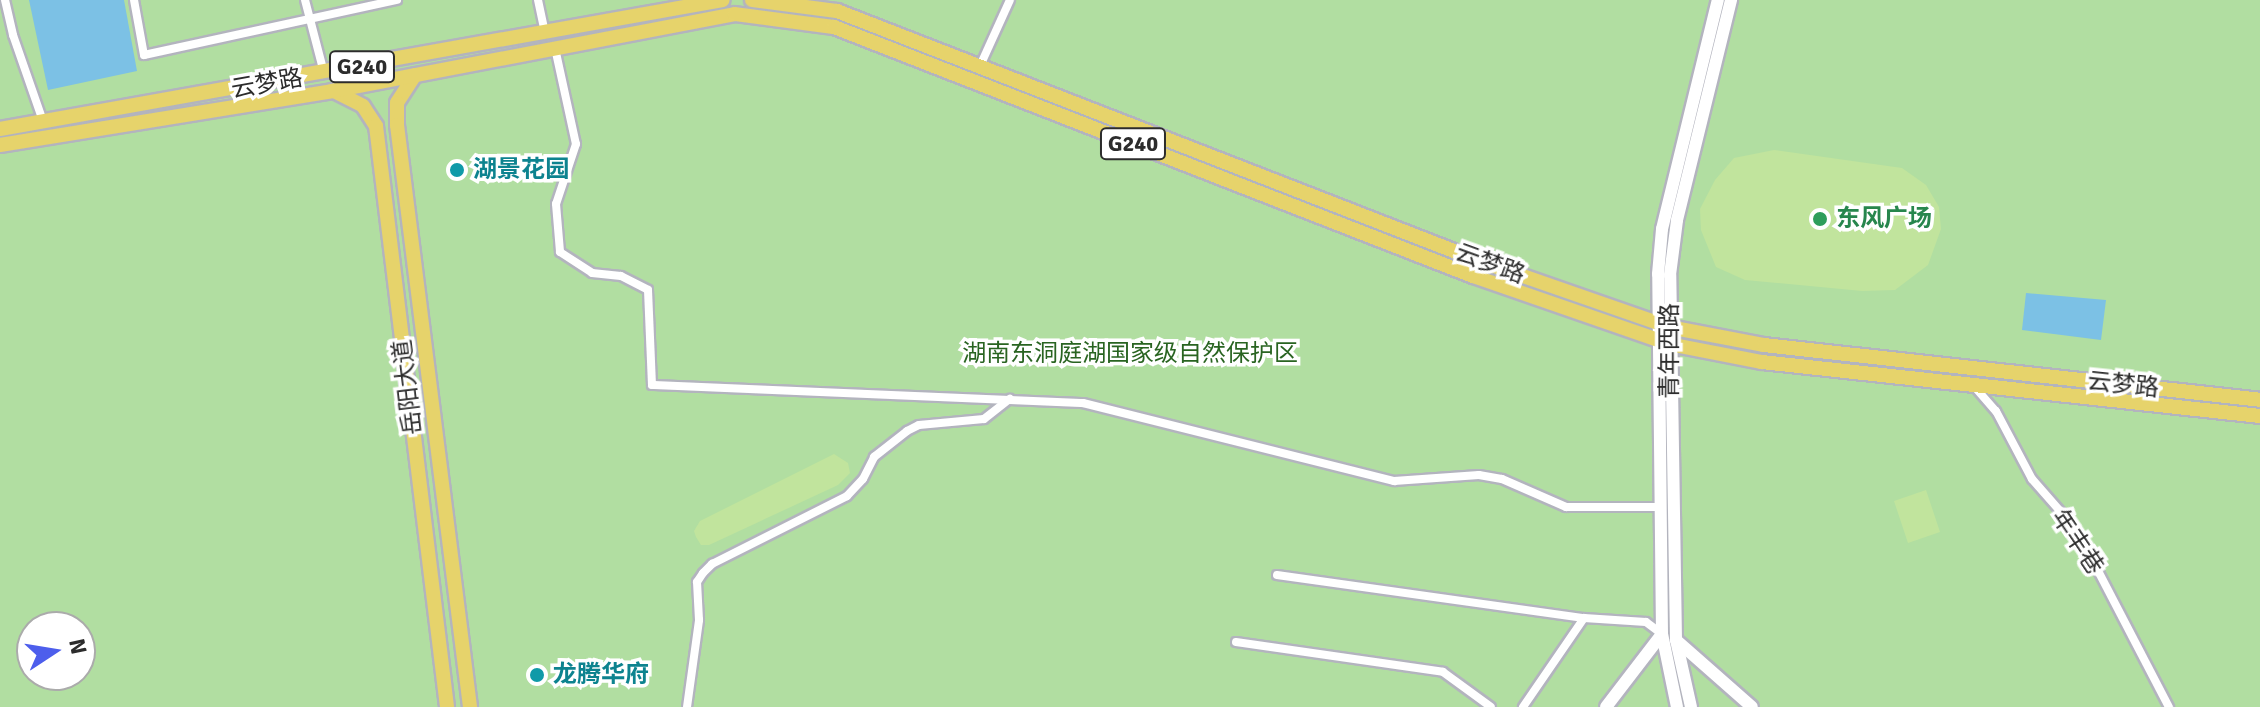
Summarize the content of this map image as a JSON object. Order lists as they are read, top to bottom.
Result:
{
  "streets": {
    "main road": [
      "G240",
      "云梦路",
      "青年西路",
      "岳阳大道"
    ],
    "street": ["年丰巷"]
  },
  "crossings": [
    ["G240", "青年西路"],
    ["G240", "岳阳大道"],
    ["G240", "年丰巷"],
    ["云梦路", "青年西路"]
  ],
  "parks": ["湖南东洞庭湖国家级自然保护区"],
  "places": ["湖景花园", "东风广场", "龙腾华府"],
  "north": "right"
}
